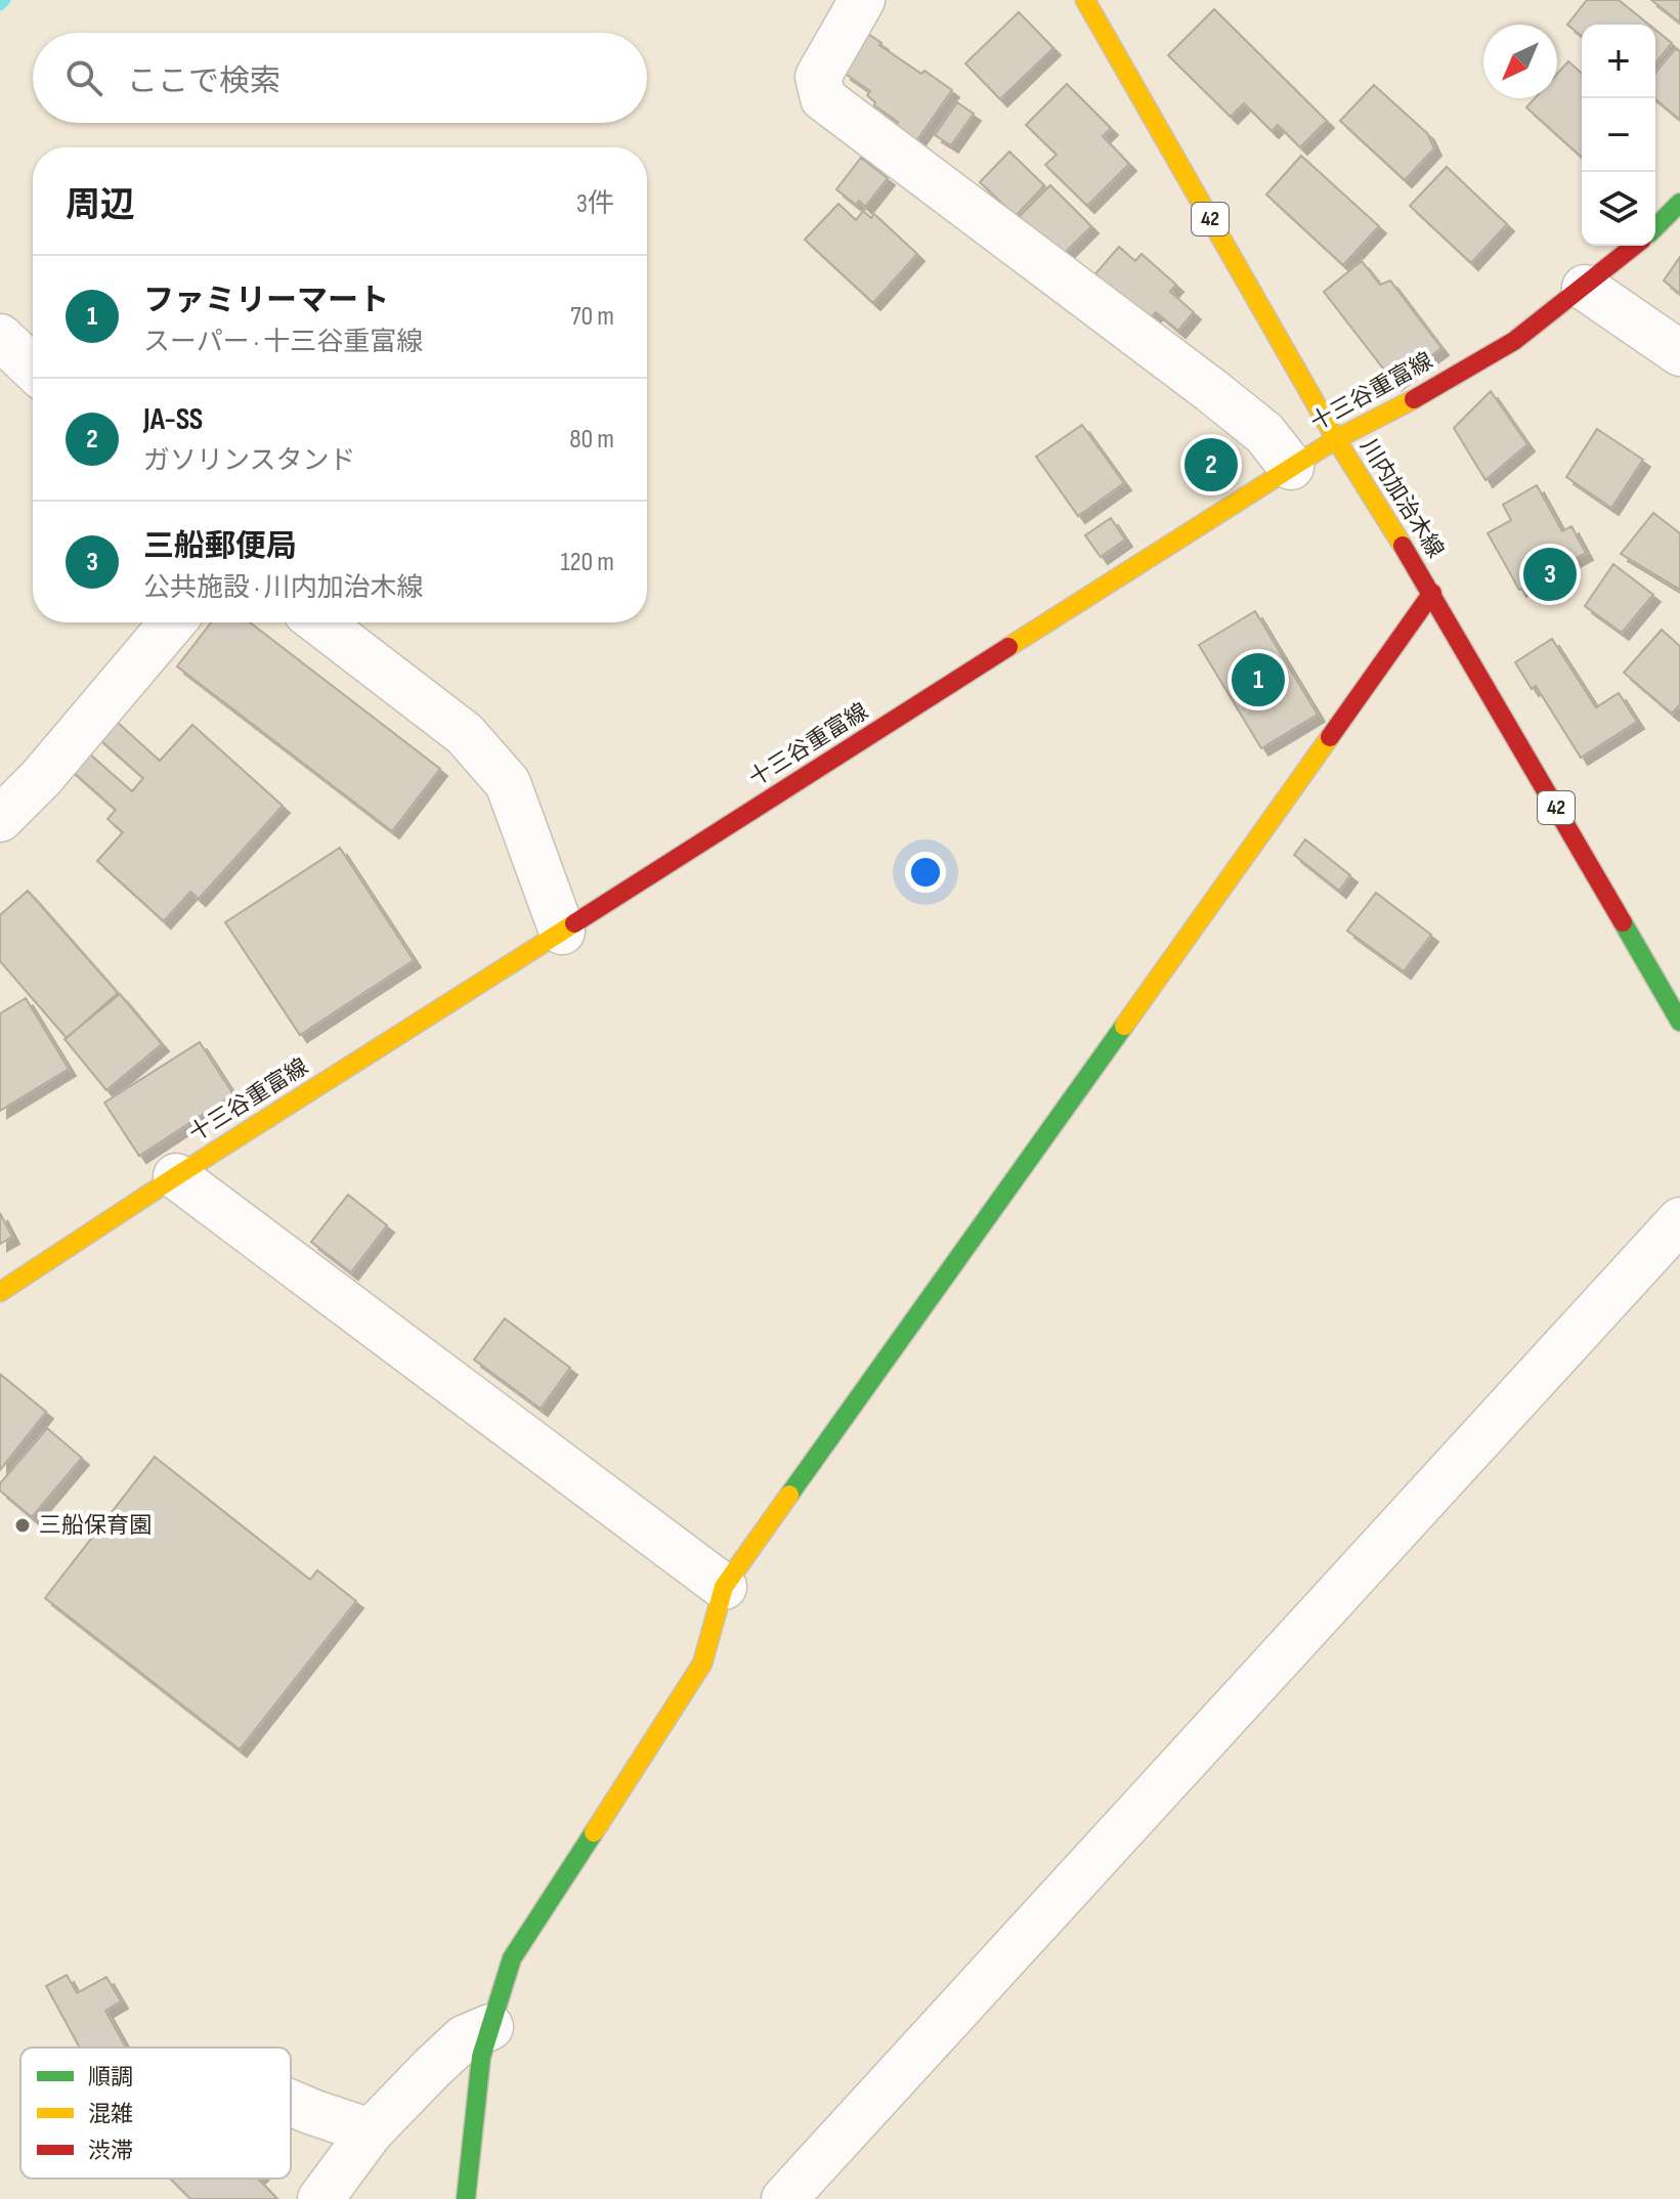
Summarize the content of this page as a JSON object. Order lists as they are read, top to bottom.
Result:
{
  "streets": {
    "main road": ["42", "十三谷重富線", "川内加治木線"]
  },
  "crossings": [
    ["十三谷重富線", "川内加治木線"]
  ],
  "places": ["三船保育園"],
  "legend": ["順調", "混雑", "渋滞"],
  "north": "bottom left",
  "page": {
    "map_buttons": ["+", "−"],
    "search": "ここで検索",
    "heading": ["周辺", "3件"],
    "list": [
      {
        "mark": "1",
        "name": "ファミリーマート",
        "note": "スーパー · 十三谷重富線",
        "value": "70 m"
      },
      {
        "mark": "2",
        "name": "JA-SS",
        "note": "ガソリンスタンド",
        "value": "80 m"
      },
      {
        "mark": "3",
        "name": "三船郵便局",
        "note": "公共施設 · 川内加治木線",
        "value": "120 m"
      }
    ],
    "pins": ["2", "3", "1"]
  }
}
